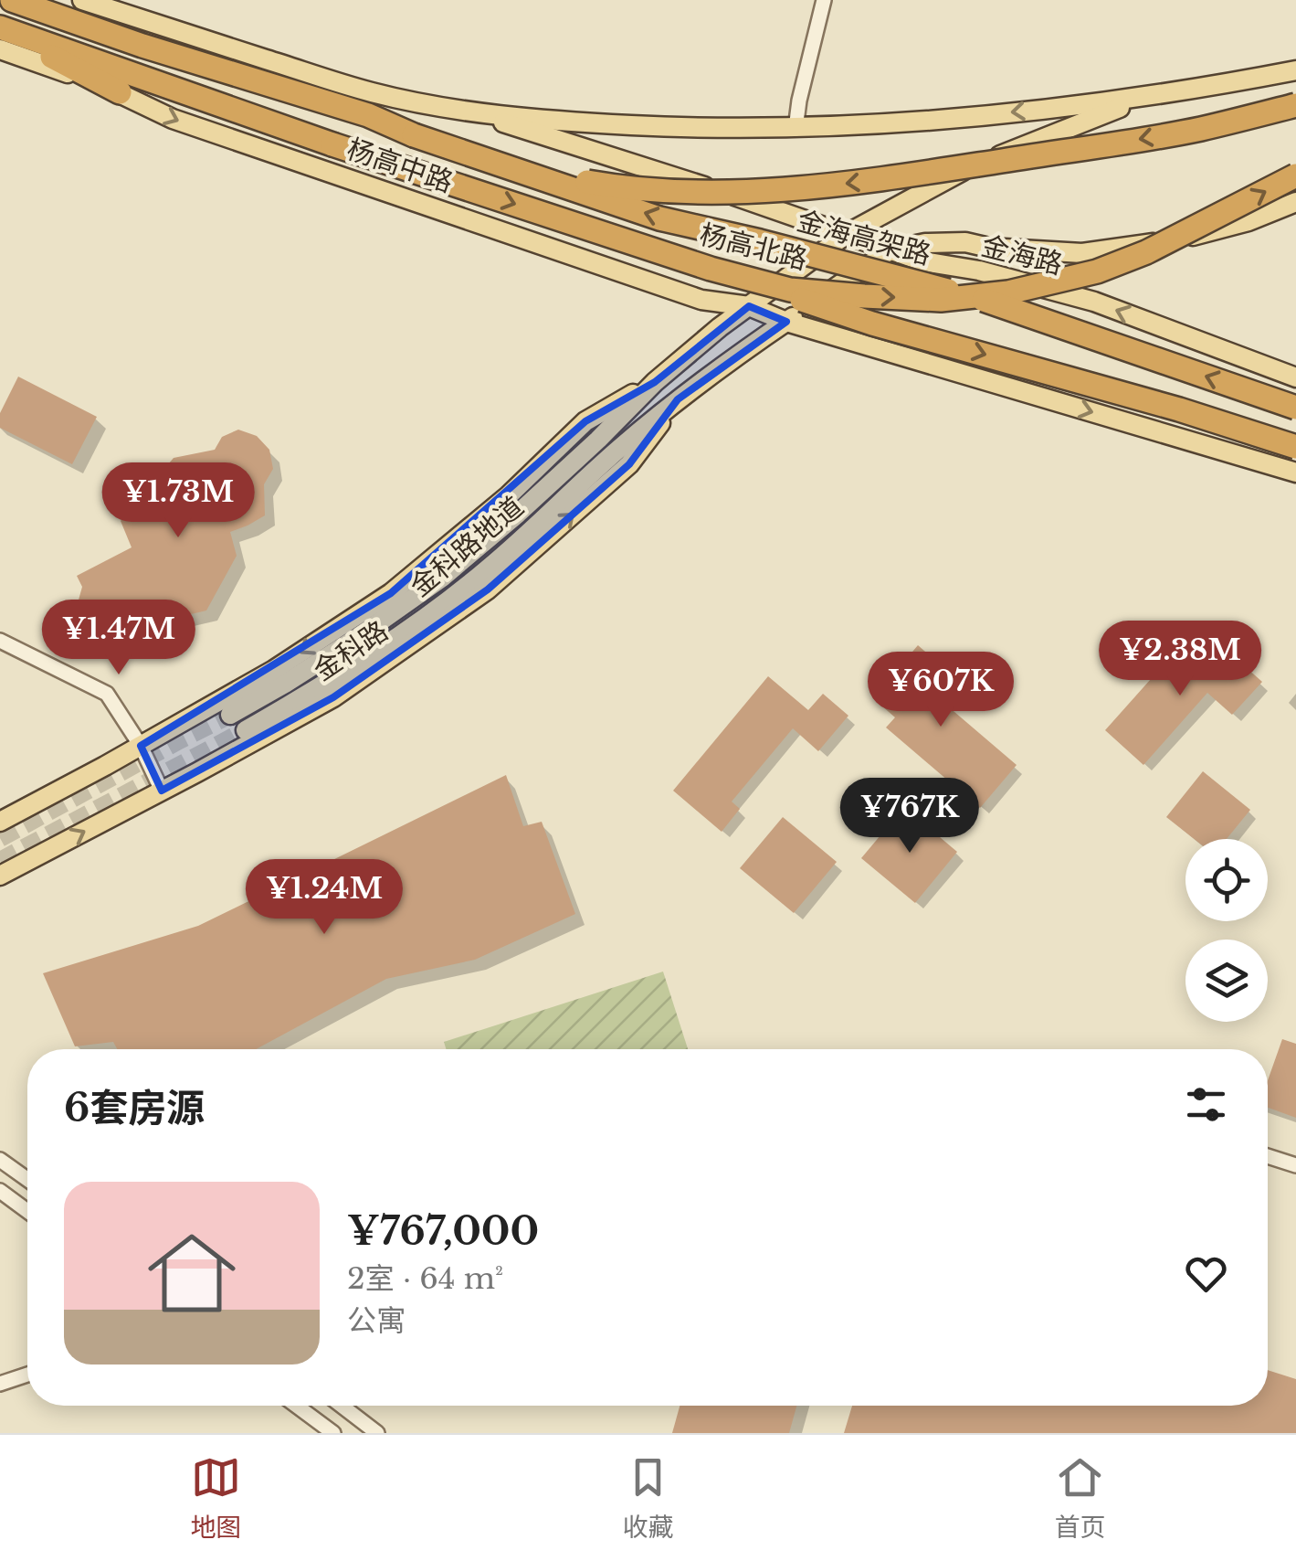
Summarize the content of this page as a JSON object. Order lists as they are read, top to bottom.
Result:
{
  "streets": {
    "highway": ["杨高中路", "金海高架路", "杨高北路"],
    "main road": ["金海路", "金科路地道", "金科路"]
  },
  "crossings": [
    ["杨高中路", "金海高架路"],
    ["杨高中路", "杨高北路"],
    ["杨高中路", "金科路"],
    ["金海高架路", "杨高北路"],
    ["杨高北路", "金海路"],
    ["杨高北路", "金科路"],
    ["金海路", "金科路"],
    ["金科路地道", "金科路"]
  ],
  "page": {
    "price": [
      "¥1.73M",
      "¥1.47M",
      "¥2.38M",
      "¥607K",
      "¥767K",
      "¥1.24M"
    ],
    "heading": "6套房源",
    "list": [
      {
        "name": "¥767,000",
        "note": "2室 · 64 m² · 公寓"
      }
    ],
    "tabs": ["地图", "收藏", "首页"]
  }
}
